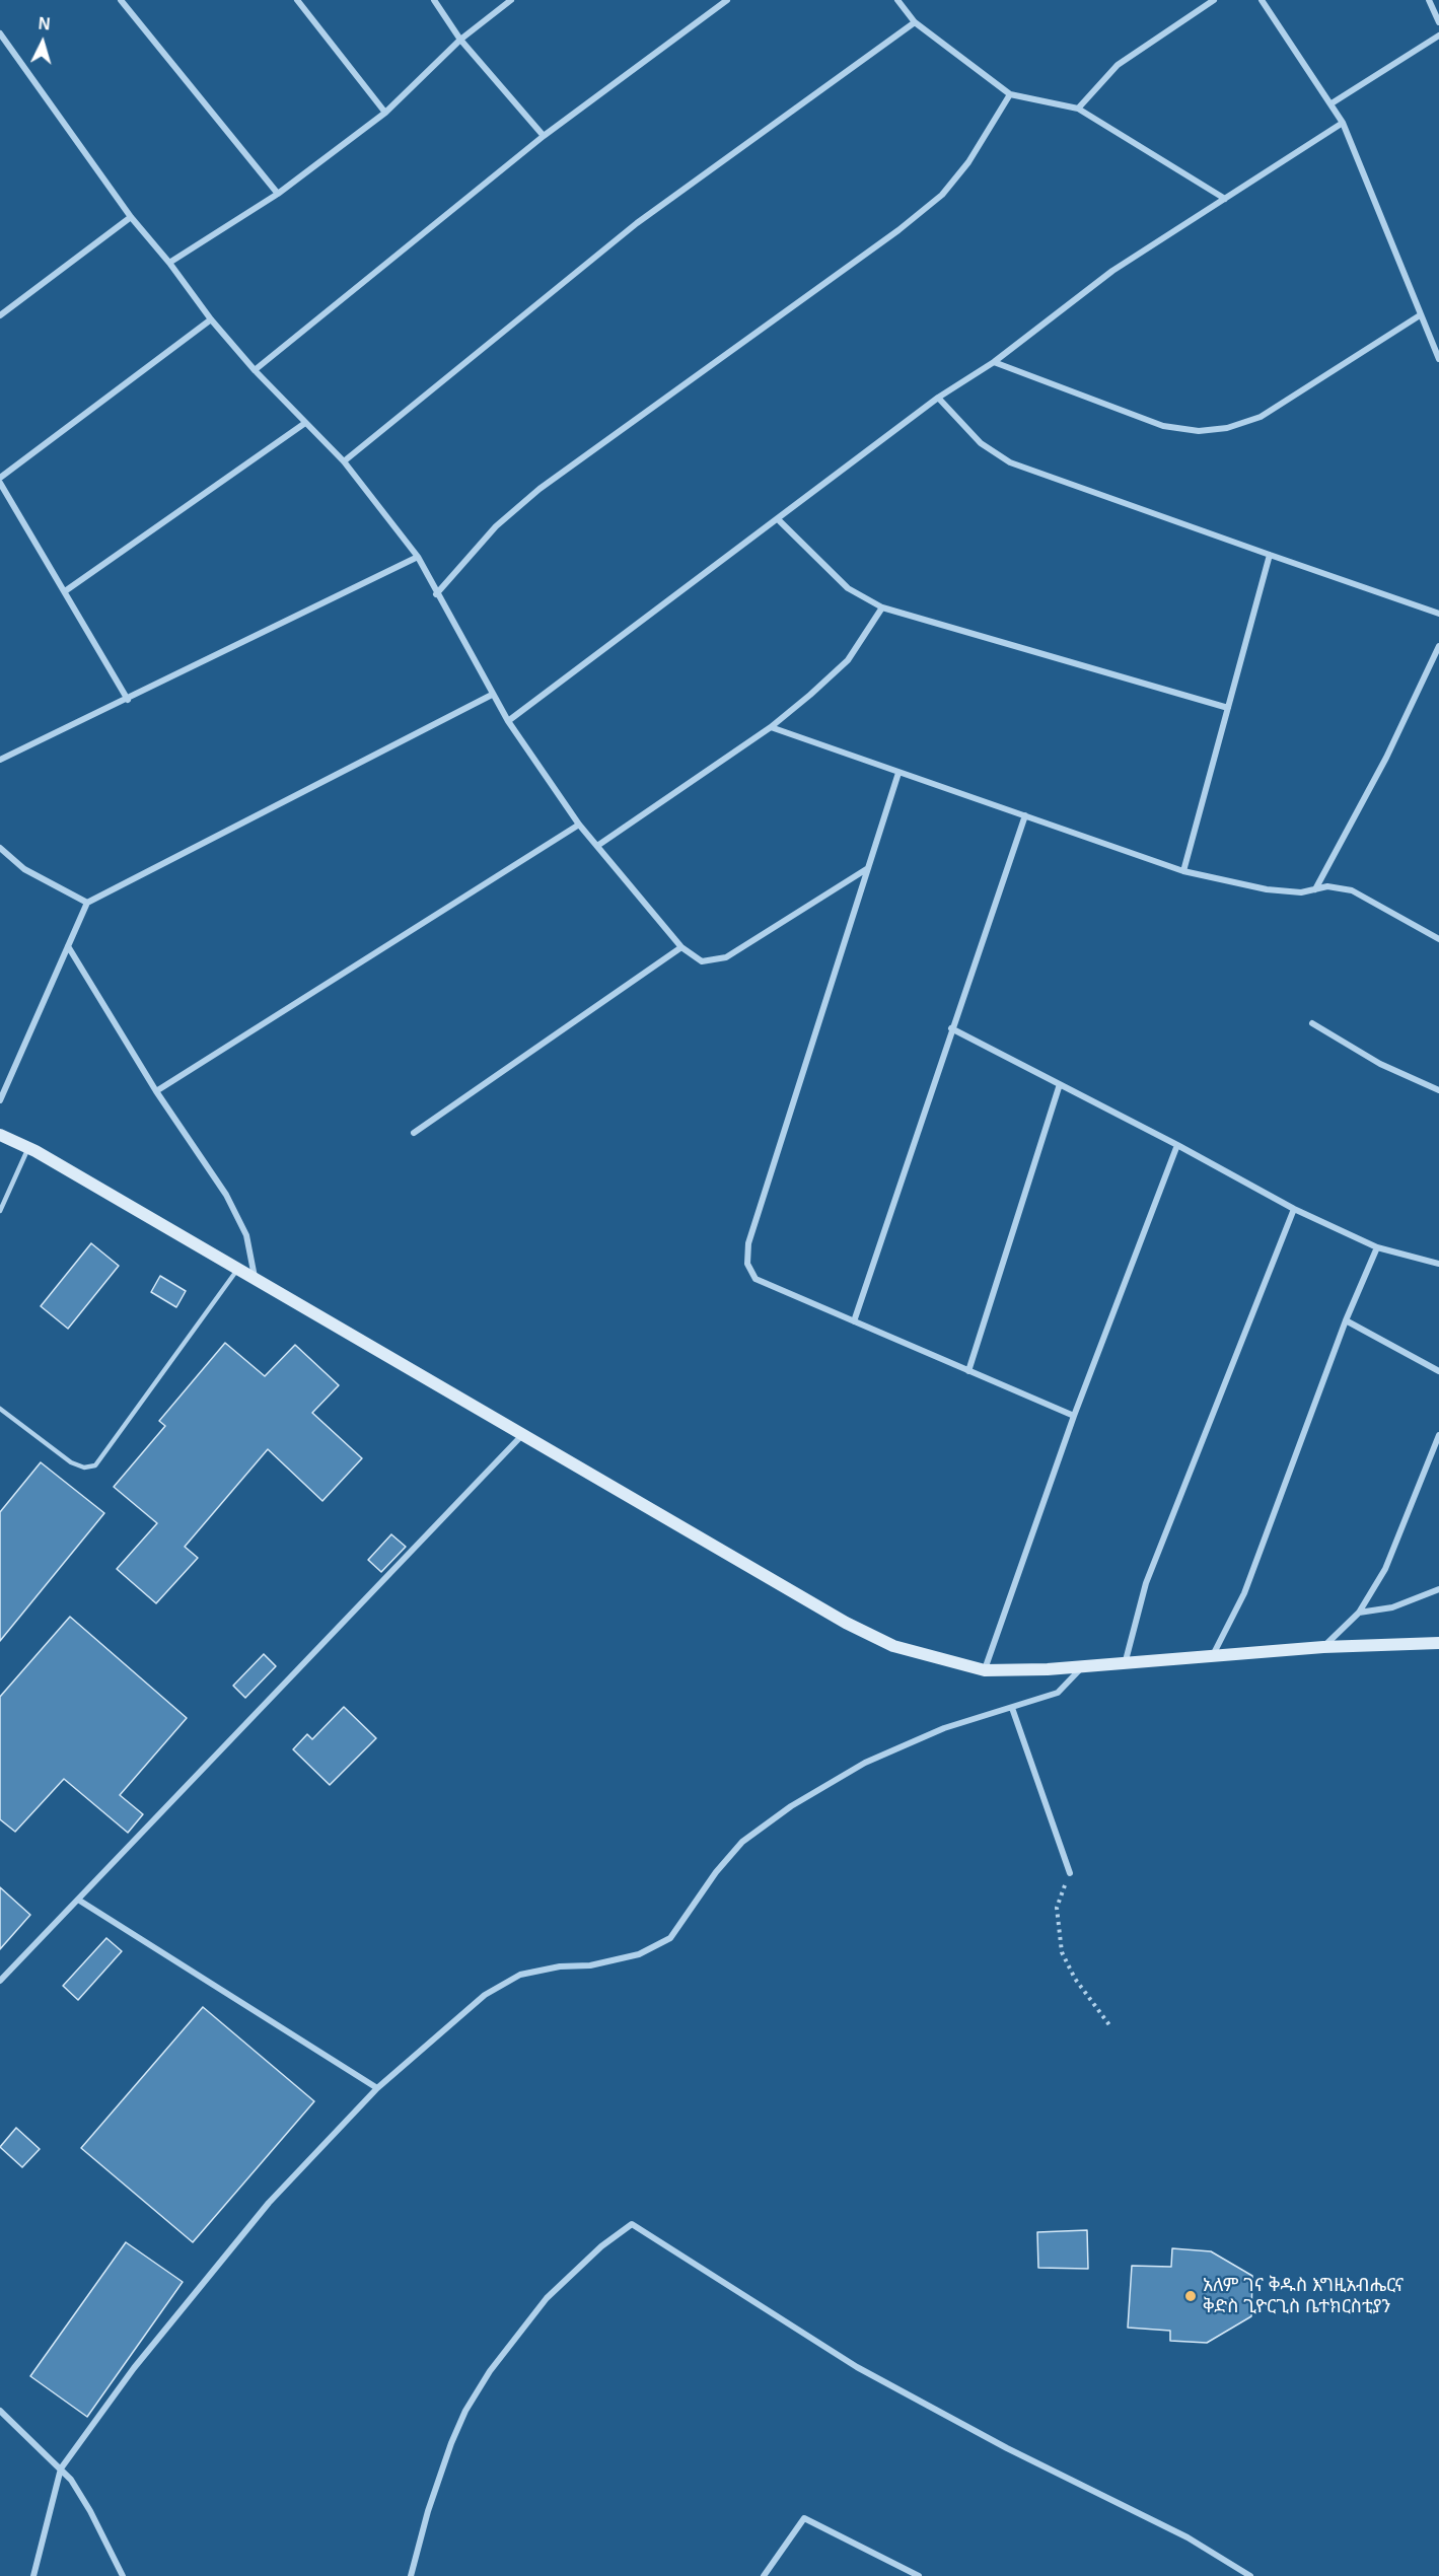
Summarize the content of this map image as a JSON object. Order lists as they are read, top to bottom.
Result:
{
  "places": ["አለም ገና ቅዱስ እግዚአብሔርና ቅድስ ጊዮርጊስ ቤተክርስቲያን"],
  "north": "top"
}
